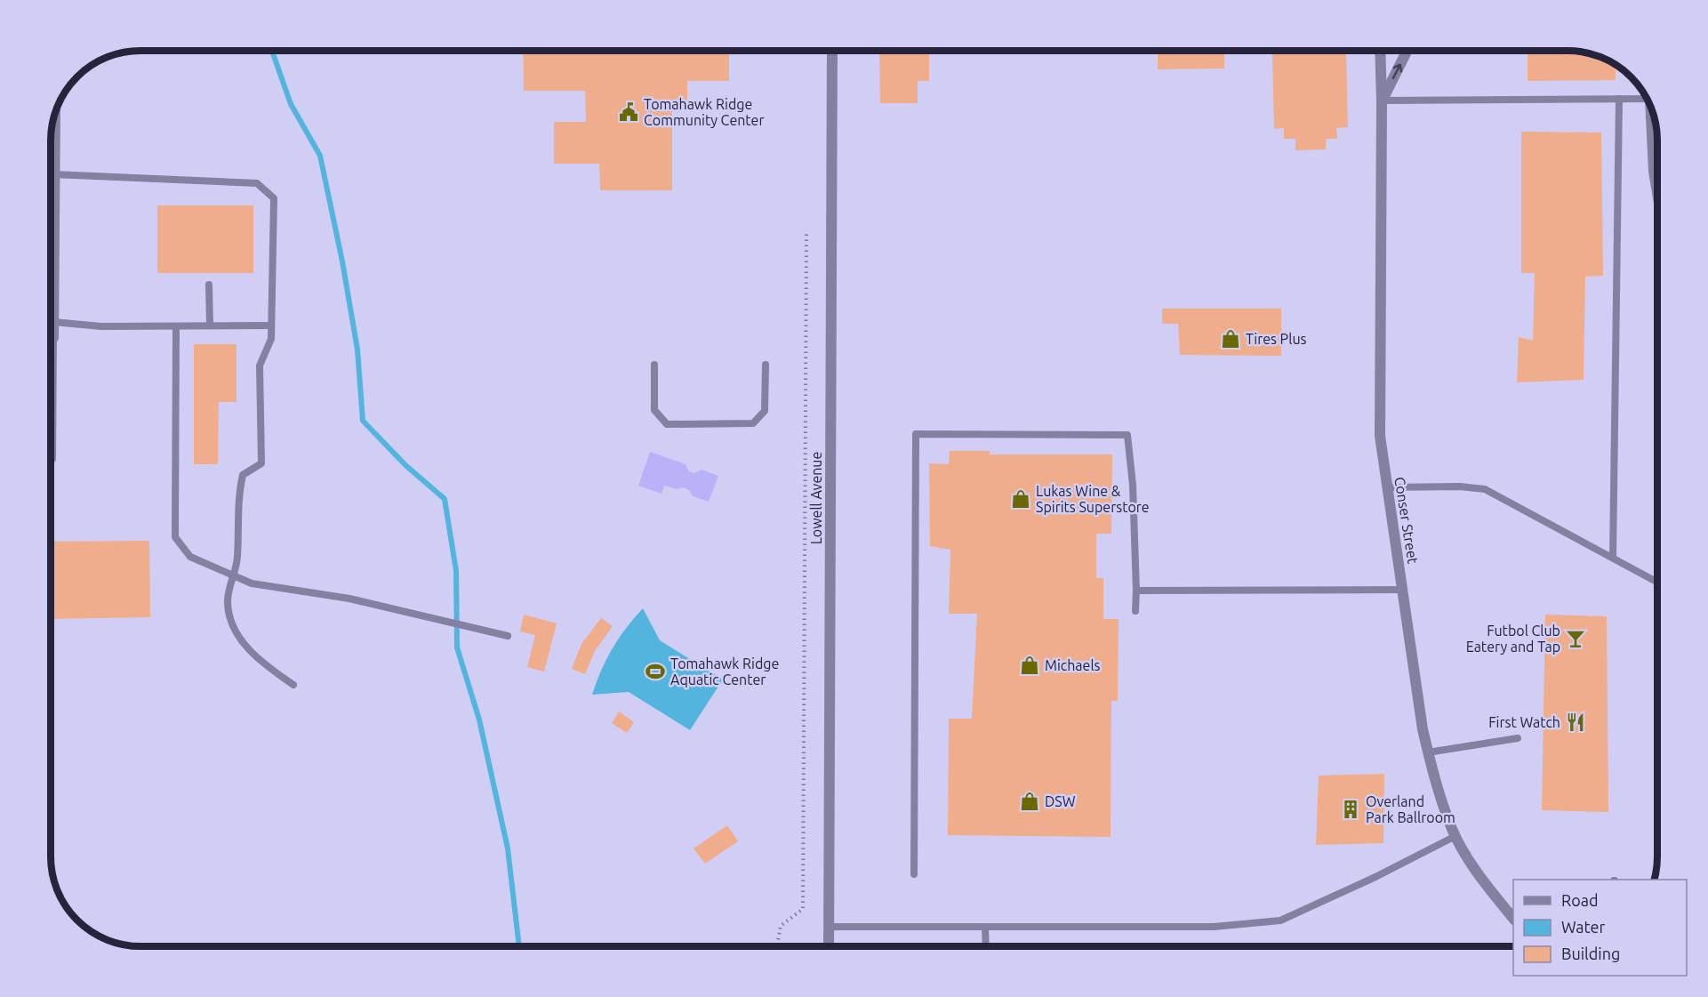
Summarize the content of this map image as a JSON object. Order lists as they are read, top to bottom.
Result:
{
  "streets": {
    "street": ["Lowell Avenue", "Conser Street"]
  },
  "places": {
    "public building": ["Tomahawk Ridge Community Center"],
    "shop": [
      "Tires Plus",
      "Lukas Wine & Spirits Superstore",
      "Michaels",
      "DSW"
    ],
    "bar": ["Futbol Club Eatery and Tap"],
    "sports": ["Tomahawk Ridge Aquatic Center"],
    "restaurant": ["First Watch"],
    "building": ["Overland Park Ballroom"]
  },
  "legend": ["Road", "Water", "Building"]
}
